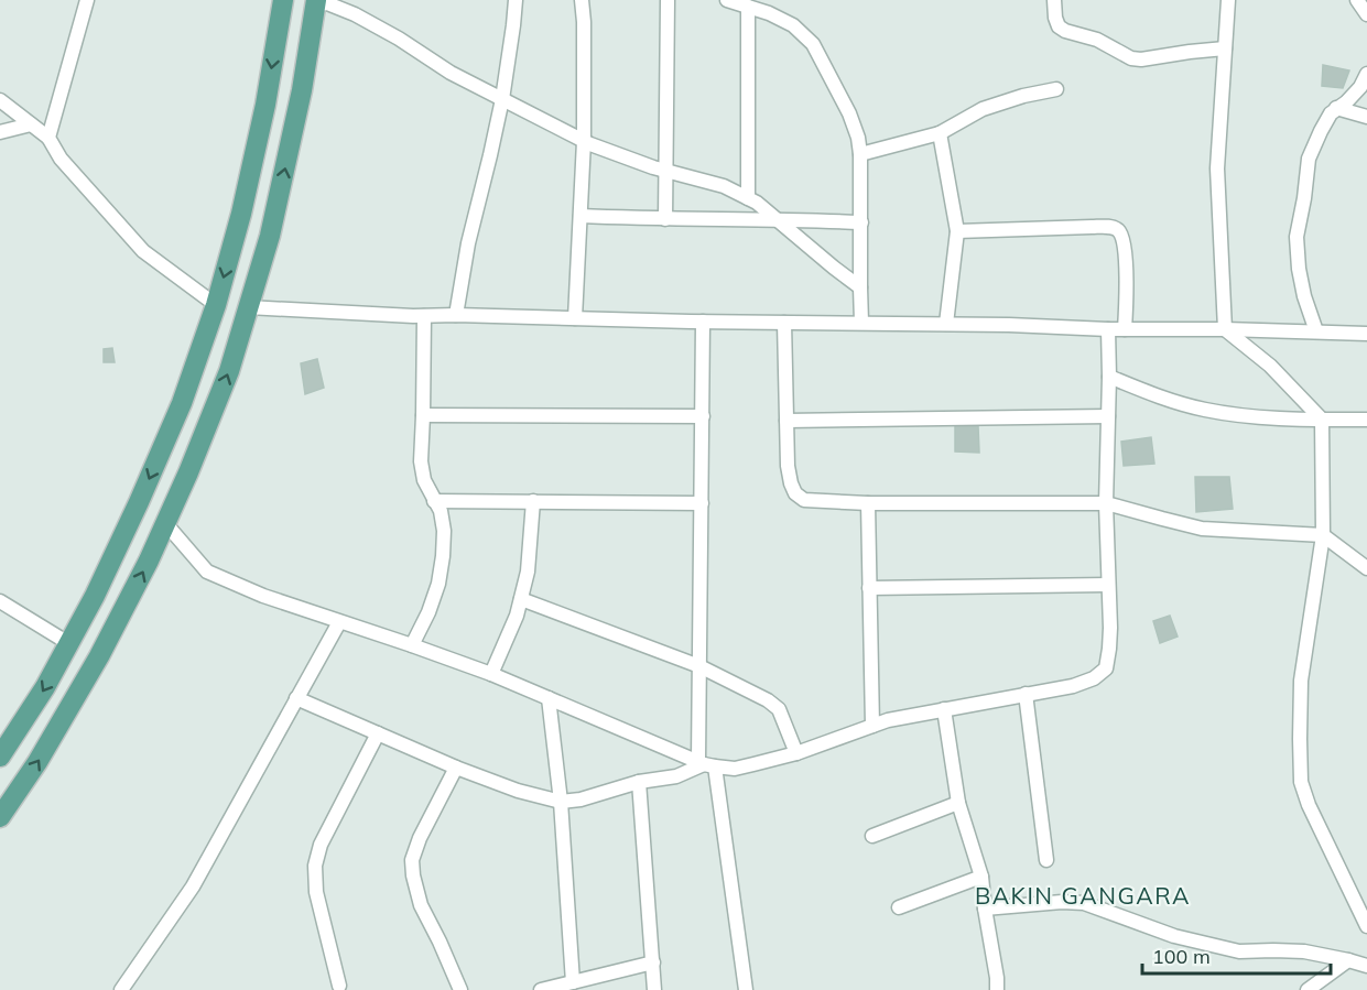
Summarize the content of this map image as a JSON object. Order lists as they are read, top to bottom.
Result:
{
  "districts": ["BAKIN GANGARA"],
  "scale_bar": "100 m"
}
